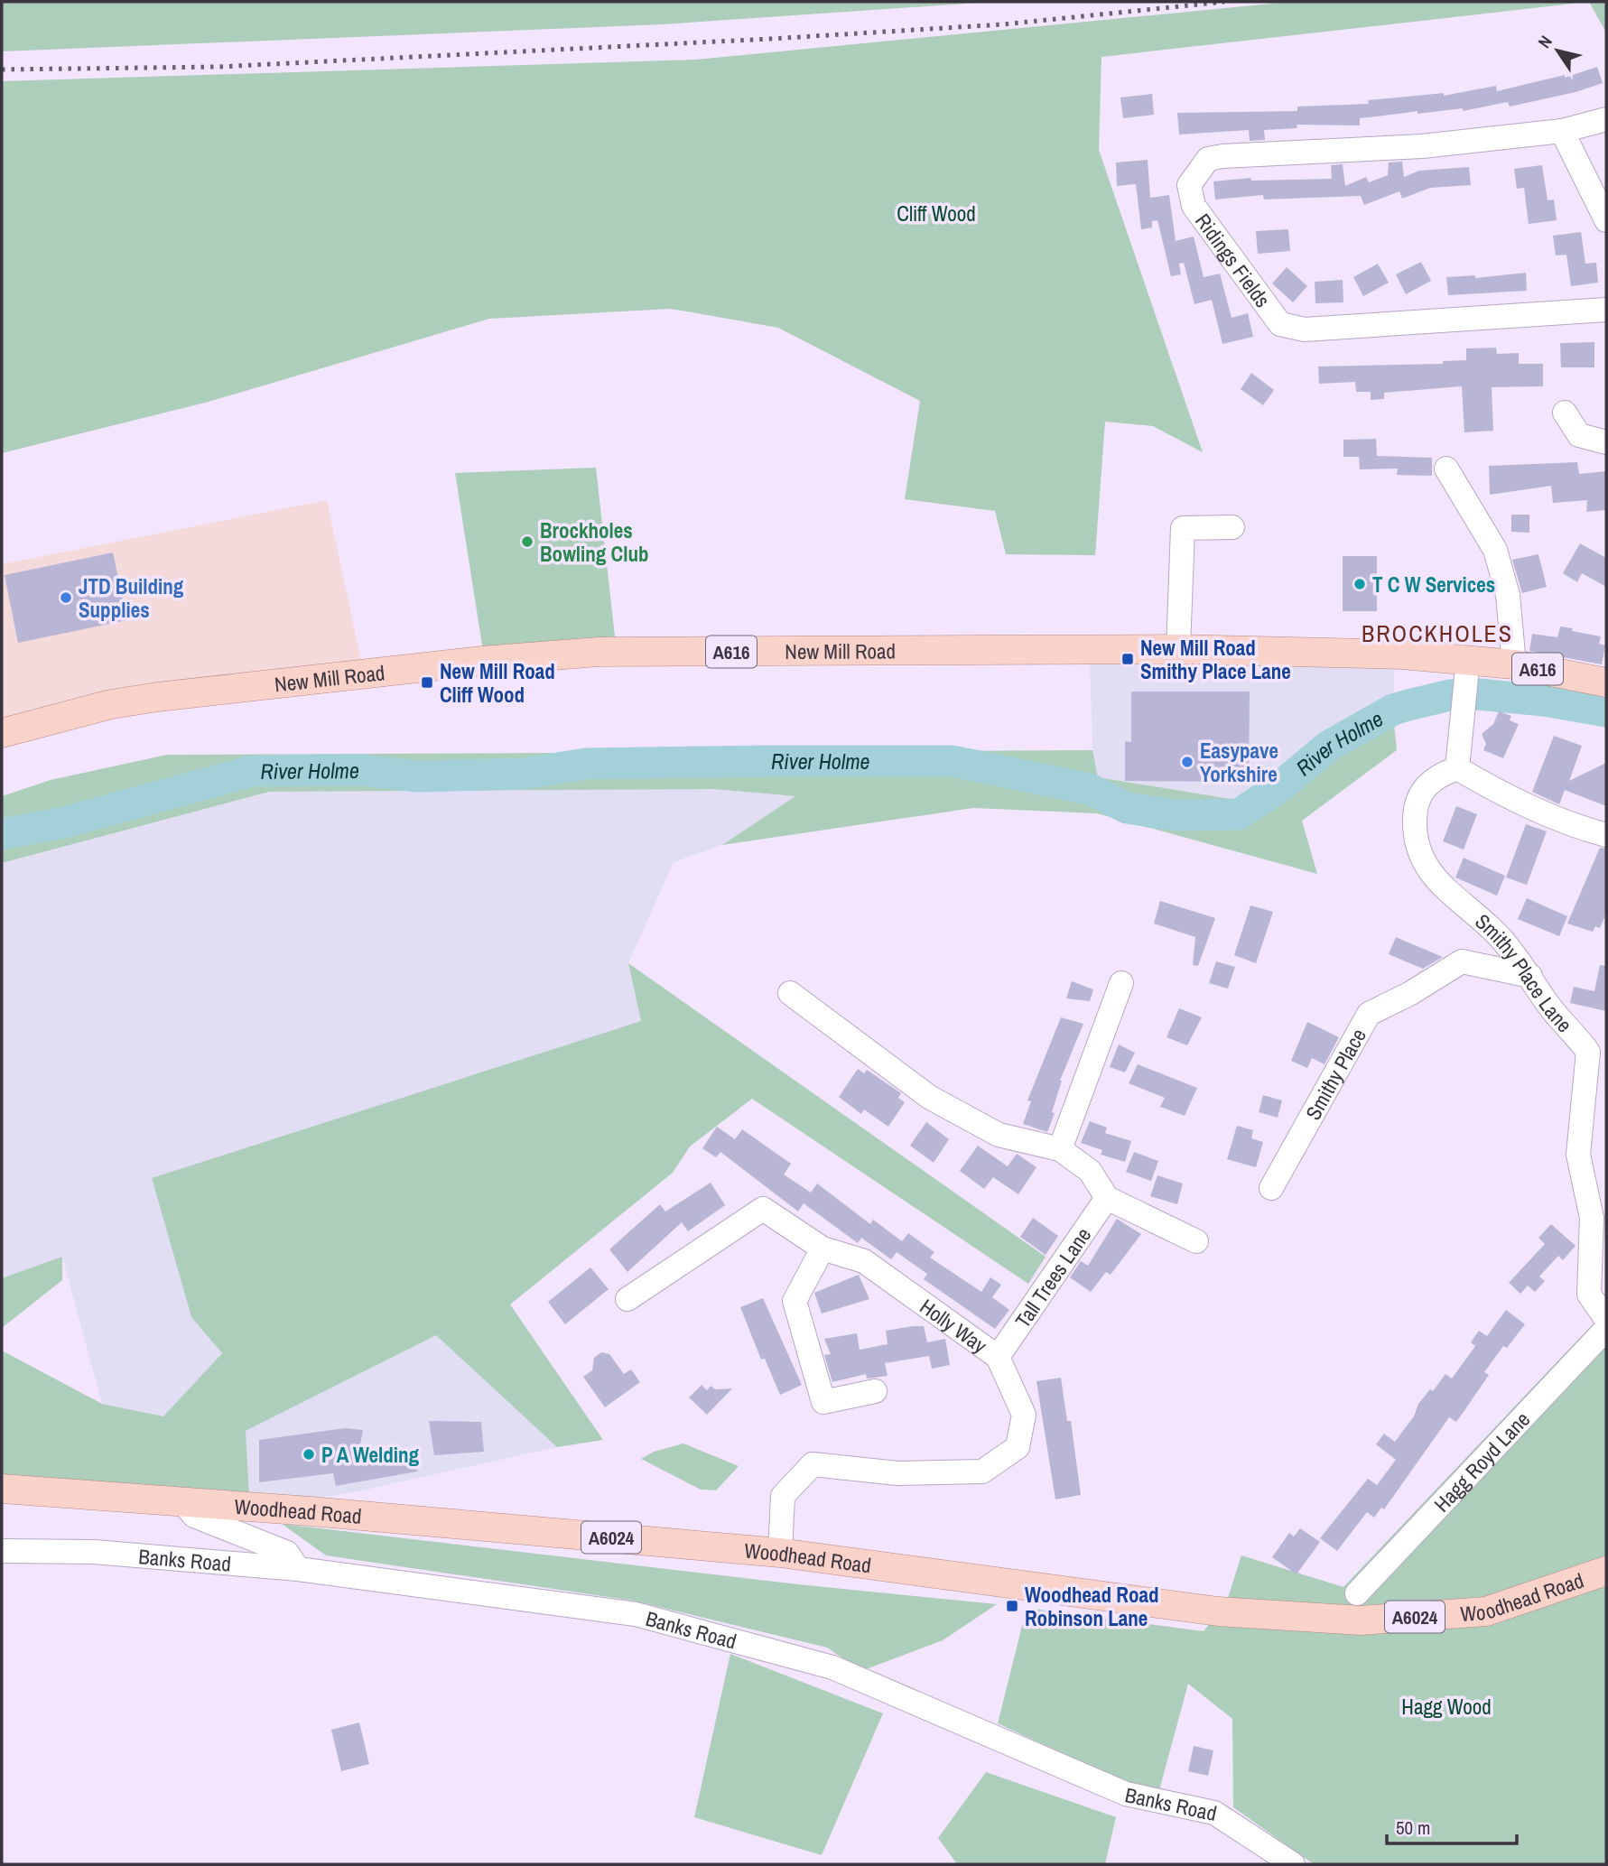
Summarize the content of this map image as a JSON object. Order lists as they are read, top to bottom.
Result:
{
  "streets": {
    "main road": [
      "New Mill Road",
      "A616",
      "Woodhead Road",
      "A6024"
    ],
    "street": [
      "Ridings Fields",
      "Smithy Place Lane",
      "Smithy Place",
      "Tall Trees Lane",
      "Holly Way",
      "Hagg Royd Lane",
      "Banks Road"
    ]
  },
  "crossings": [
    ["Smithy Place Lane", "Smithy Place"],
    ["Tall Trees Lane", "Holly Way"],
    ["Holly Way", "Woodhead Road"]
  ],
  "districts": ["BROCKHOLES"],
  "water": ["River Holme"],
  "parks": ["Cliff Wood", "Hagg Wood"],
  "places": {
    "other": [
      "Brockholes Bowling Club",
      "T C W Services",
      "JTD Building Supplies",
      "Easypave Yorkshire",
      "P A Welding"
    ],
    "transit": ["New Mill Road Smithy Place Lane", "New Mill Road Cliff Wood", "Woodhead Road Robinson Lane"]
  },
  "scale_bar": "50 m",
  "north": "top left"
}
